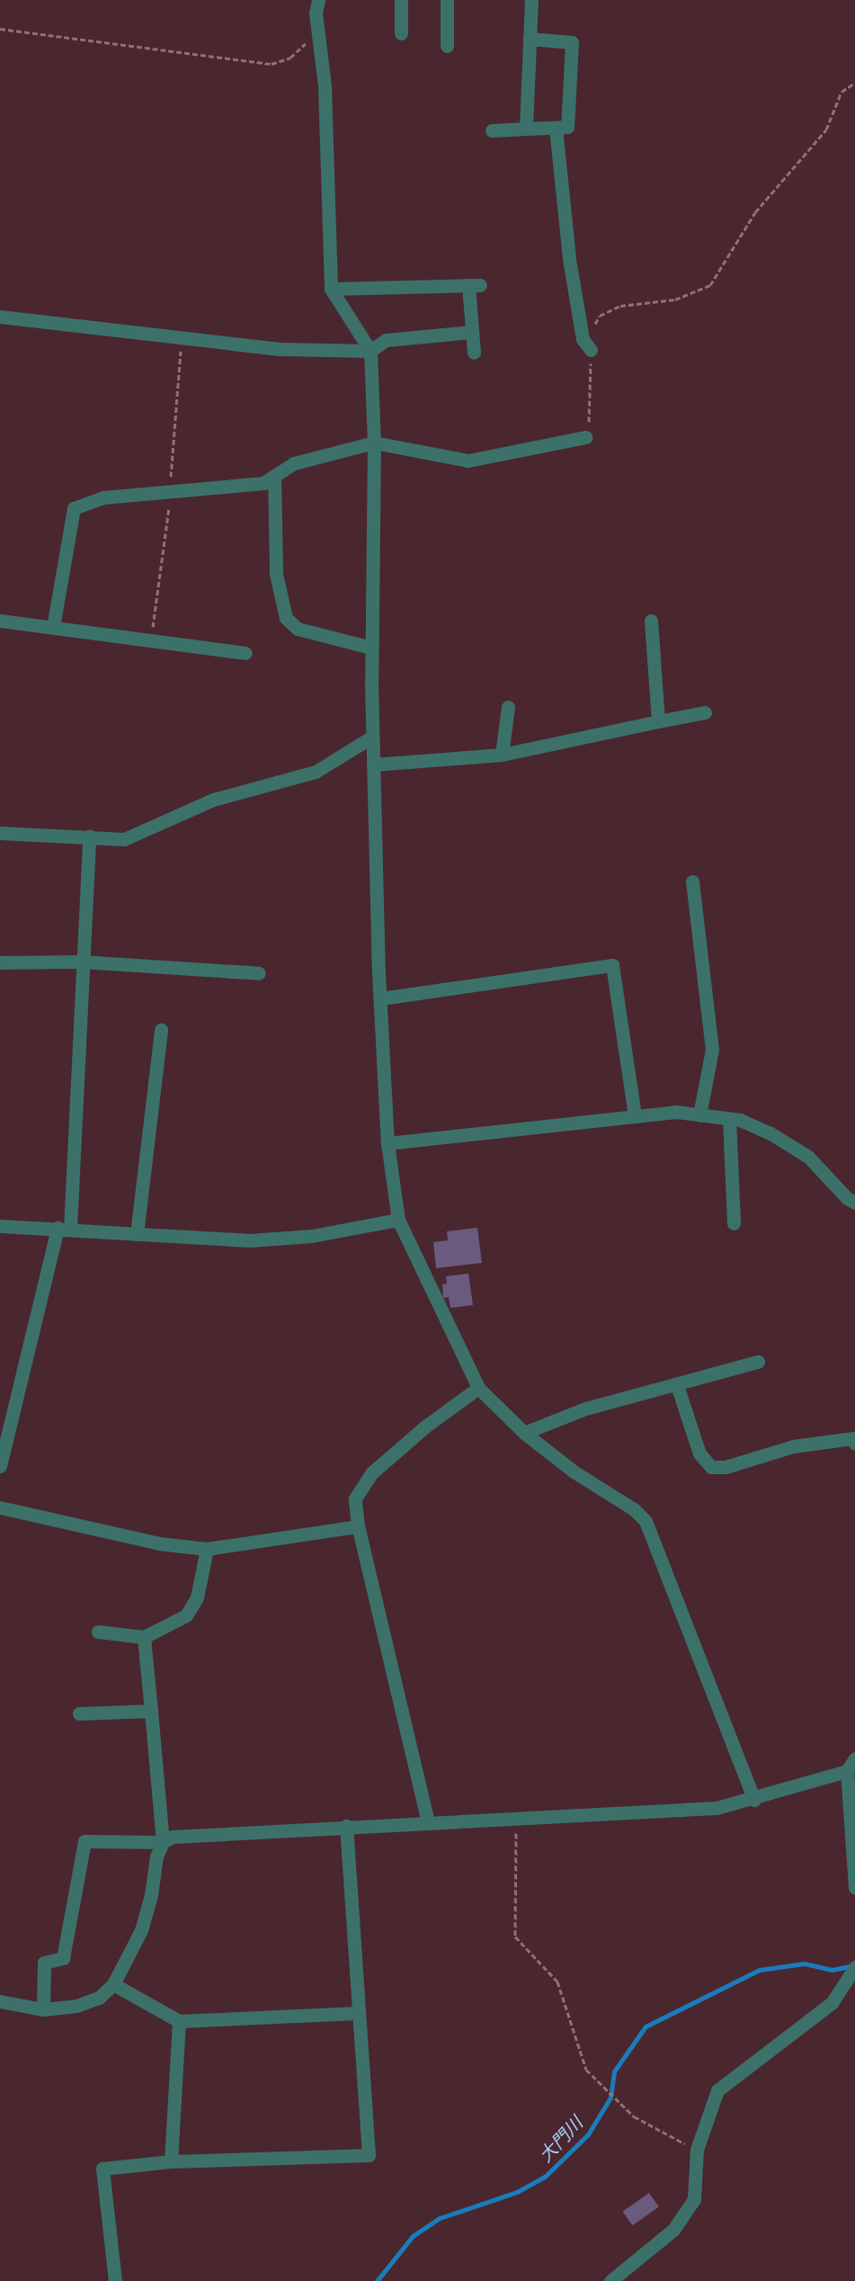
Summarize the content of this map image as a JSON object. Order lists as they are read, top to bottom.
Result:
{
  "water": ["大門川"]
}
